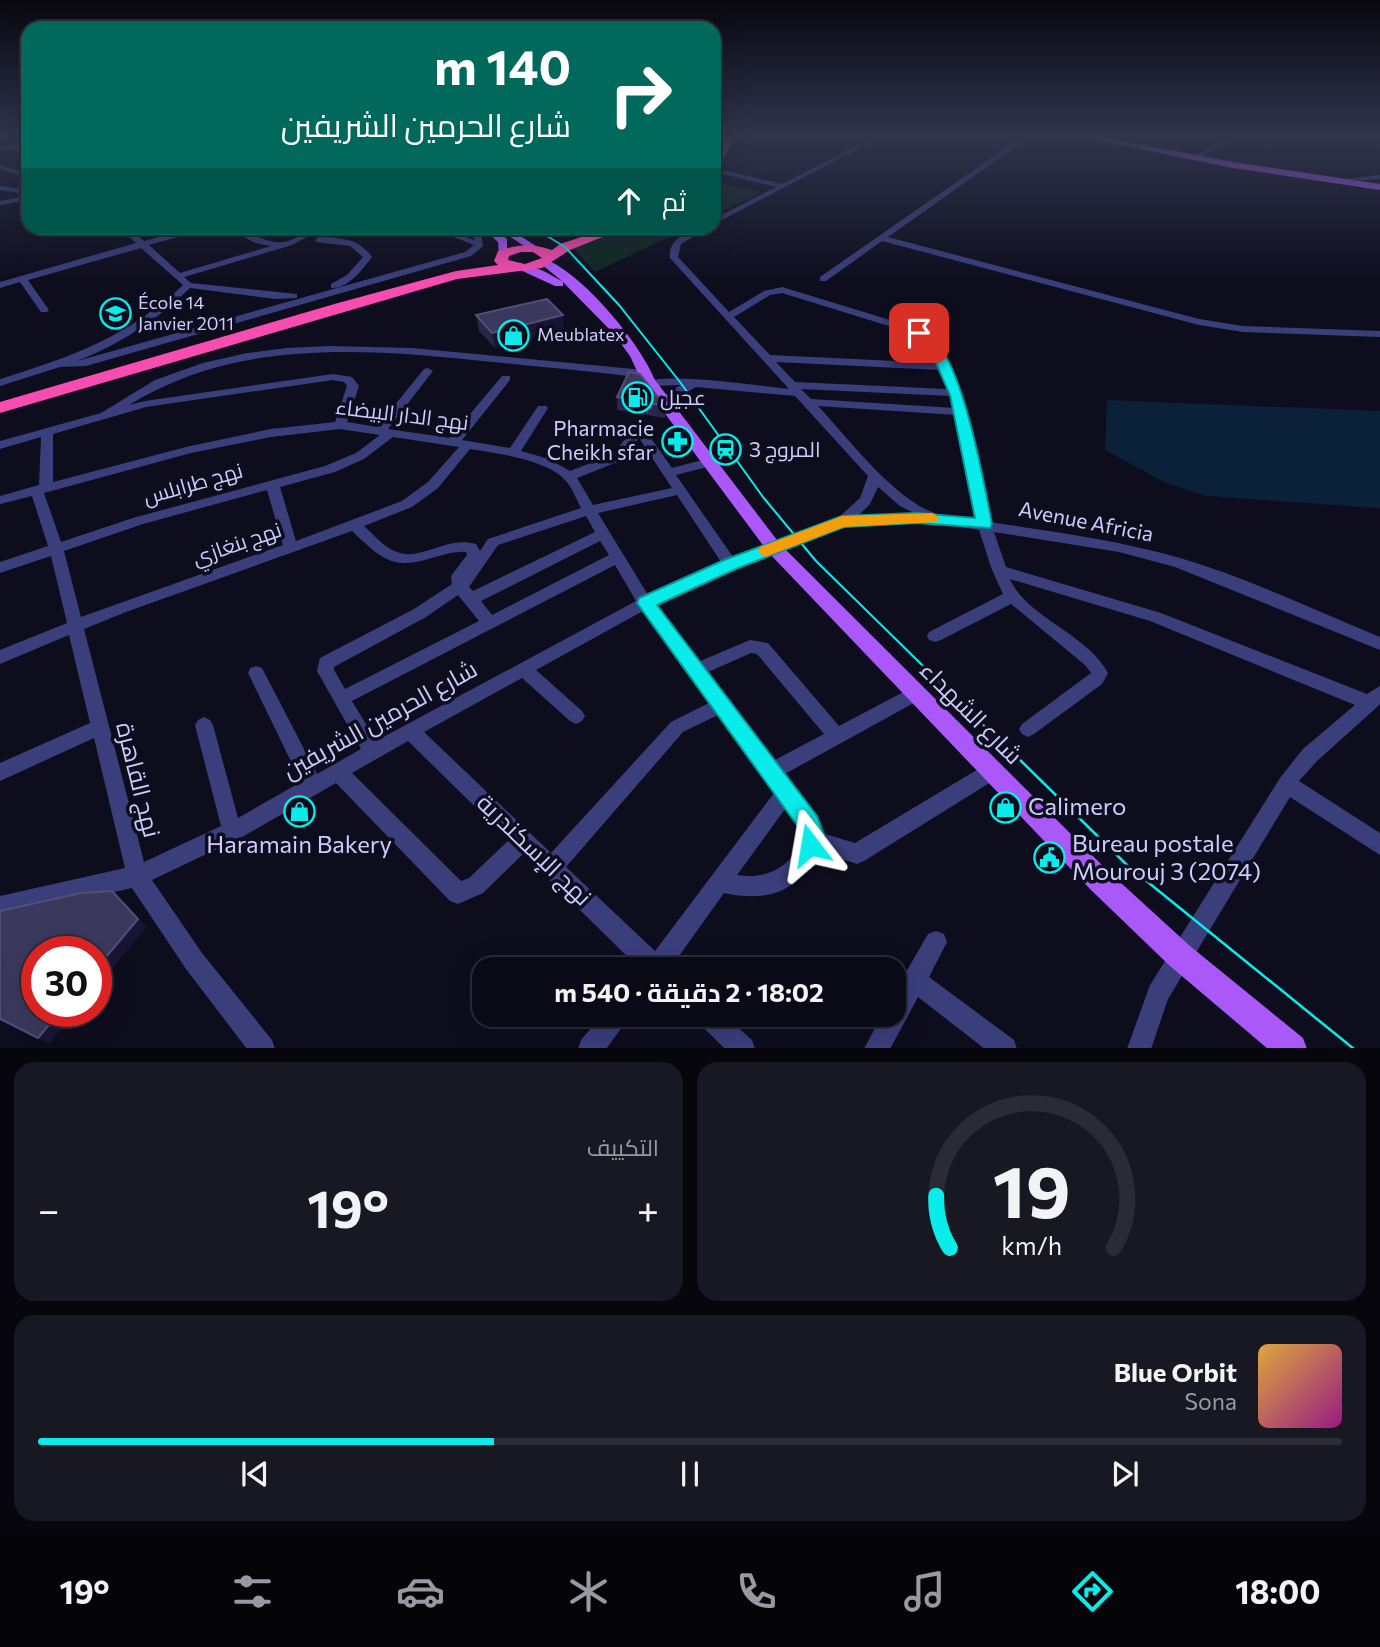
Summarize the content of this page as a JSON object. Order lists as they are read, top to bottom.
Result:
{
  "streets": {
    "main road": ["شارع الشهداء"],
    "street": [
      "نهج الدار البيضاء",
      "نهج طرابلس",
      "Avenue Africia",
      "نهج بنغازي",
      "شارع الحرمين الشريفين",
      "نهج القاهرة",
      "نهج الإسكندرية"
    ]
  },
  "crossings": [
    ["نهج الدار البيضاء", "نهج طرابلس"],
    ["نهج الدار البيضاء", "نهج بنغازي"],
    ["نهج الدار البيضاء", "نهج القاهرة"],
    ["نهج طرابلس", "نهج القاهرة"],
    ["Avenue Africia", "شارع الشهداء"],
    ["Avenue Africia", "شارع الحرمين الشريفين"],
    ["نهج بنغازي", "نهج القاهرة"],
    ["شارع الشهداء", "شارع الحرمين الشريفين"],
    ["شارع الحرمين الشريفين", "نهج القاهرة"],
    ["شارع الحرمين الشريفين", "نهج الإسكندرية"]
  ],
  "places": {
    "school or university": ["École 14 Janvier 2011"],
    "shop": ["Meublatex", "Calimero", "Haramain Bakery"],
    "fuel station": ["عجيل"],
    "pharmacy": ["Pharmacie Cheikh sfar"],
    "station": ["المروج 3"],
    "public building": ["Bureau postale Mourouj 3 (2074)"]
  },
  "page": {
    "turn": ["140 m", "شارع الحرمين الشريفين"],
    "then": "ثم",
    "limit": "30",
    "trip": "18:02 · 2 دقيقة · 540 m",
    "tile": "التكييف",
    "heat": ["−", "19°", "+"],
    "song": ["Blue Orbit", "Sona"],
    "tabs": ["18:00", "19°"],
    "gauge": ["19", "km/h"]
  }
}
